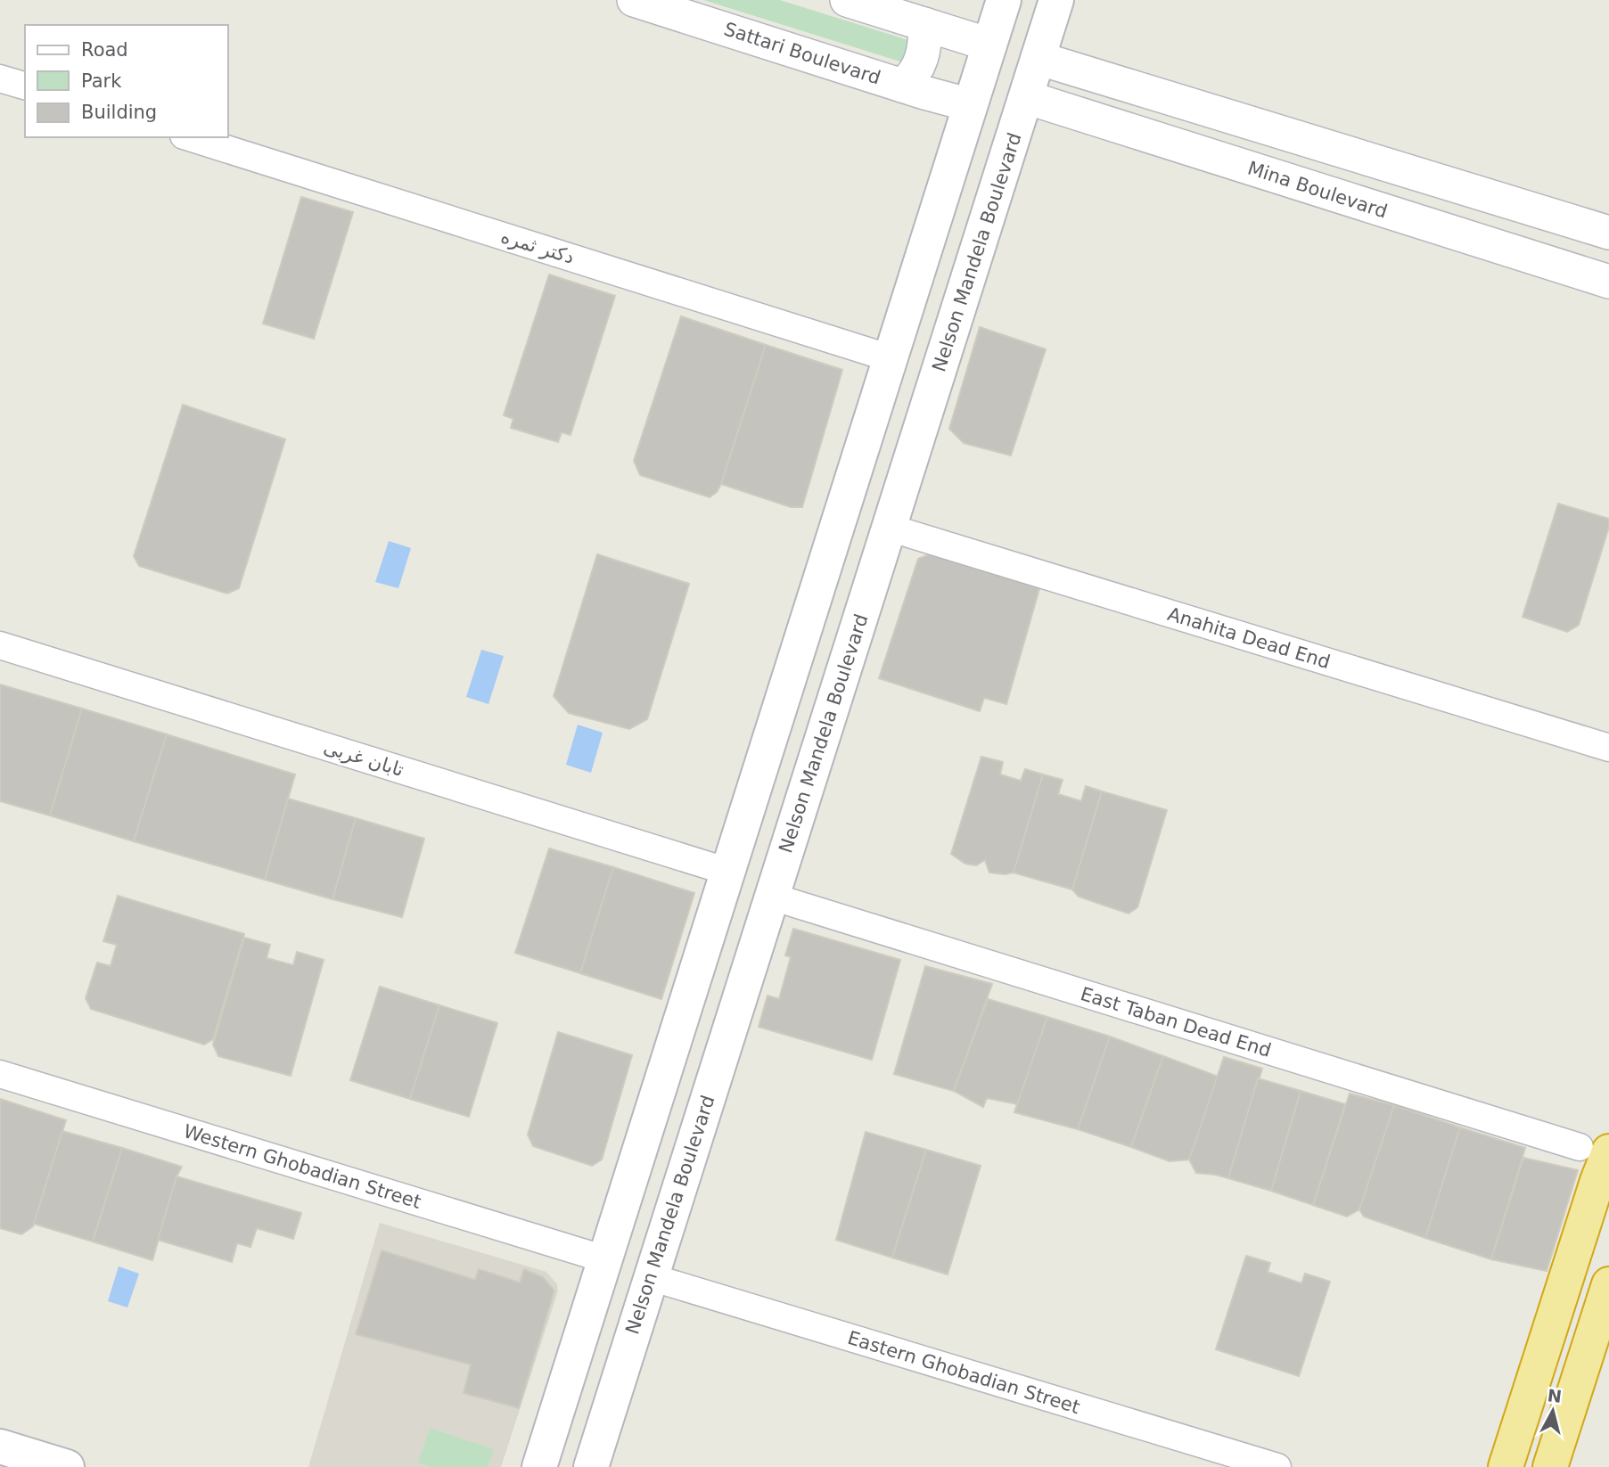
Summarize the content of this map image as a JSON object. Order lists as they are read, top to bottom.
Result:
{
  "streets": {
    "main road": ["Nelson Mandela Boulevard"],
    "street": [
      "Sattari Boulevard",
      "Mina Boulevard",
      "دکتر ثمره",
      "Anahita Dead End",
      "تابان غربی",
      "East Taban Dead End",
      "Western Ghobadian Street",
      "Eastern Ghobadian Street"
    ]
  },
  "crossings": [
    ["Mina Boulevard", "Nelson Mandela Boulevard"],
    ["Nelson Mandela Boulevard", "Anahita Dead End"],
    ["Nelson Mandela Boulevard", "East Taban Dead End"],
    ["Nelson Mandela Boulevard", "Eastern Ghobadian Street"]
  ],
  "legend": ["Road", "Park", "Building"],
  "north": "top"
}
